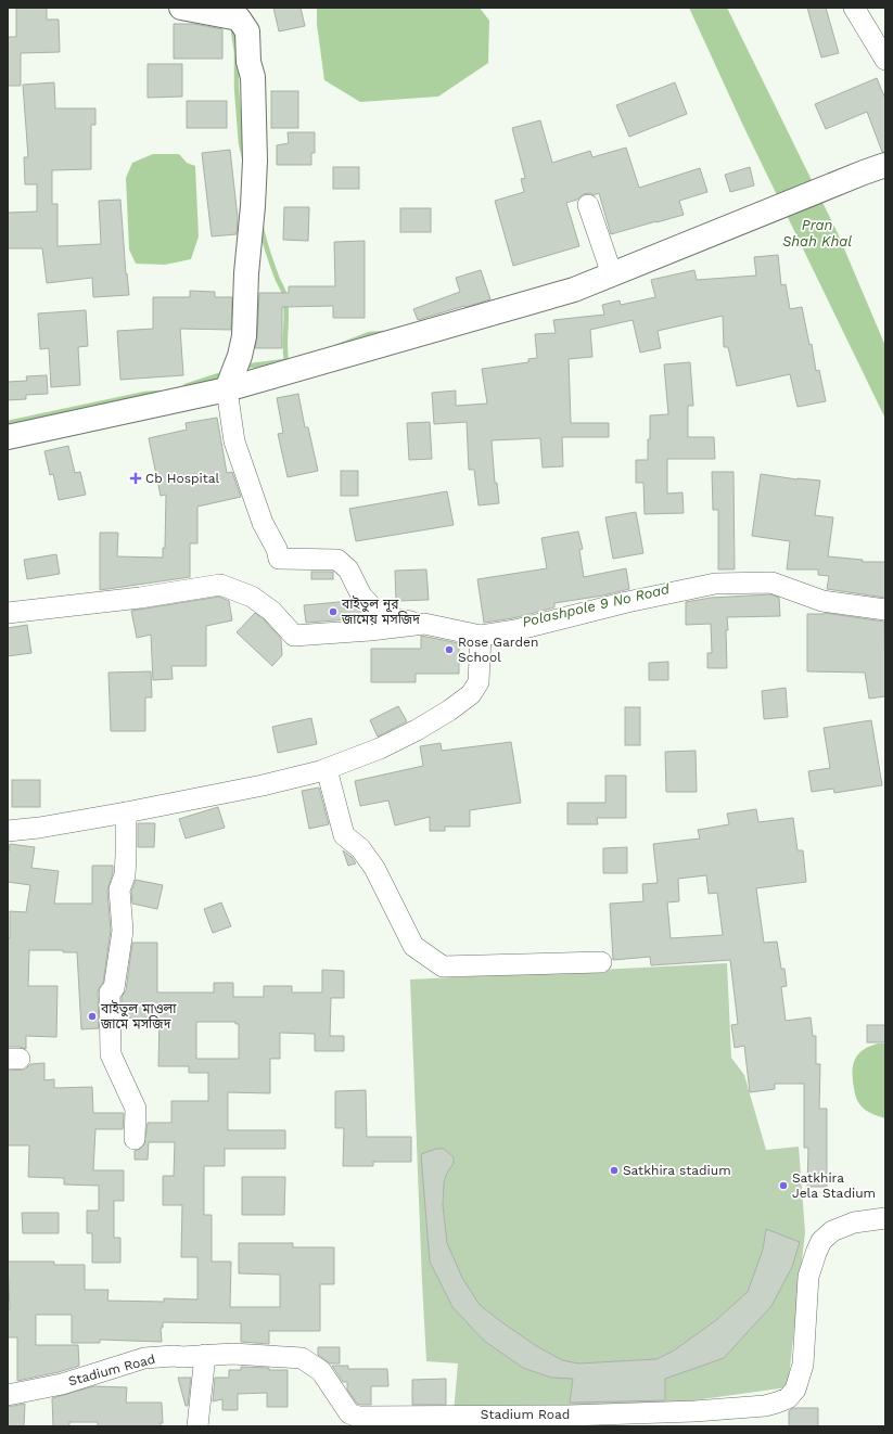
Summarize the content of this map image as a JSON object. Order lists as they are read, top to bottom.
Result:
{
  "streets": {
    "street": ["Stadium Road"]
  },
  "water": ["Pran Shah Khal", "Polashpole 9 No Road"],
  "places": {
    "health": ["Cb Hospital"],
    "other": [
      "বাইতুল নূর জামেয় মসজিদ",
      "Rose Garden School",
      "বাইতুল মাওলা জামে মসজিদ",
      "Satkhira stadium",
      "Satkhira Jela Stadium"
    ]
  }
}
